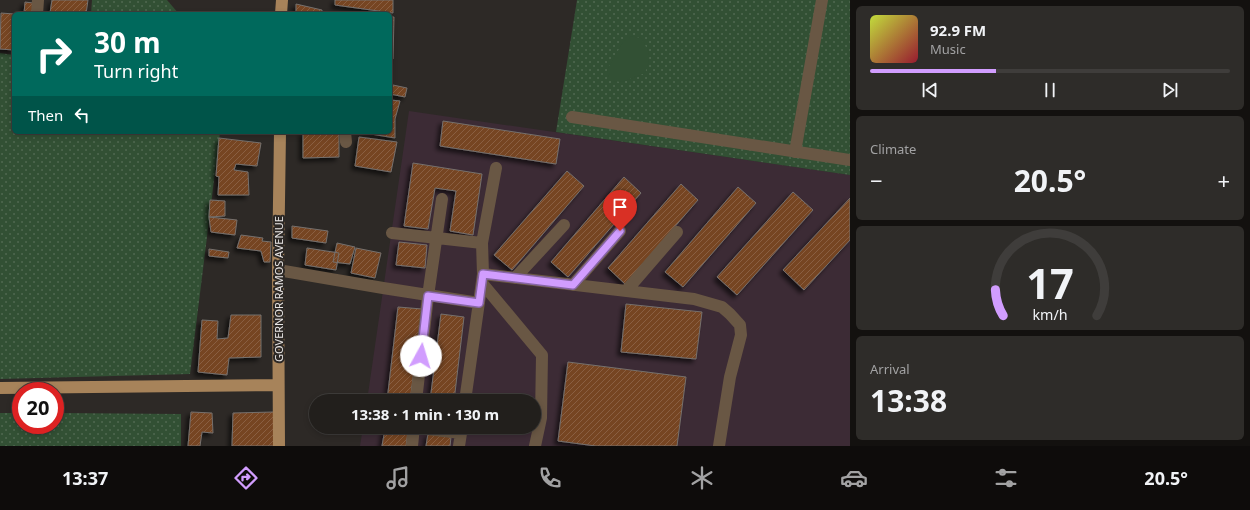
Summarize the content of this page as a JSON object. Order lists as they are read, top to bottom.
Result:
{
  "streets": {
    "main road": ["GOVERNOR RAMOS AVENUE"]
  },
  "page": {
    "turn": ["30 m", "Turn right"],
    "song": ["92.9 FM", "Music"],
    "then": "Then",
    "tile": [
      "Climate",
      ["Arrival", "13:38"]
    ],
    "heat": ["−", "20.5°", "+"],
    "limit": "20",
    "trip": "13:38 · 1 min · 130 m",
    "tabs": ["13:37", "20.5°"],
    "gauge": ["17", "km/h"]
  }
}
